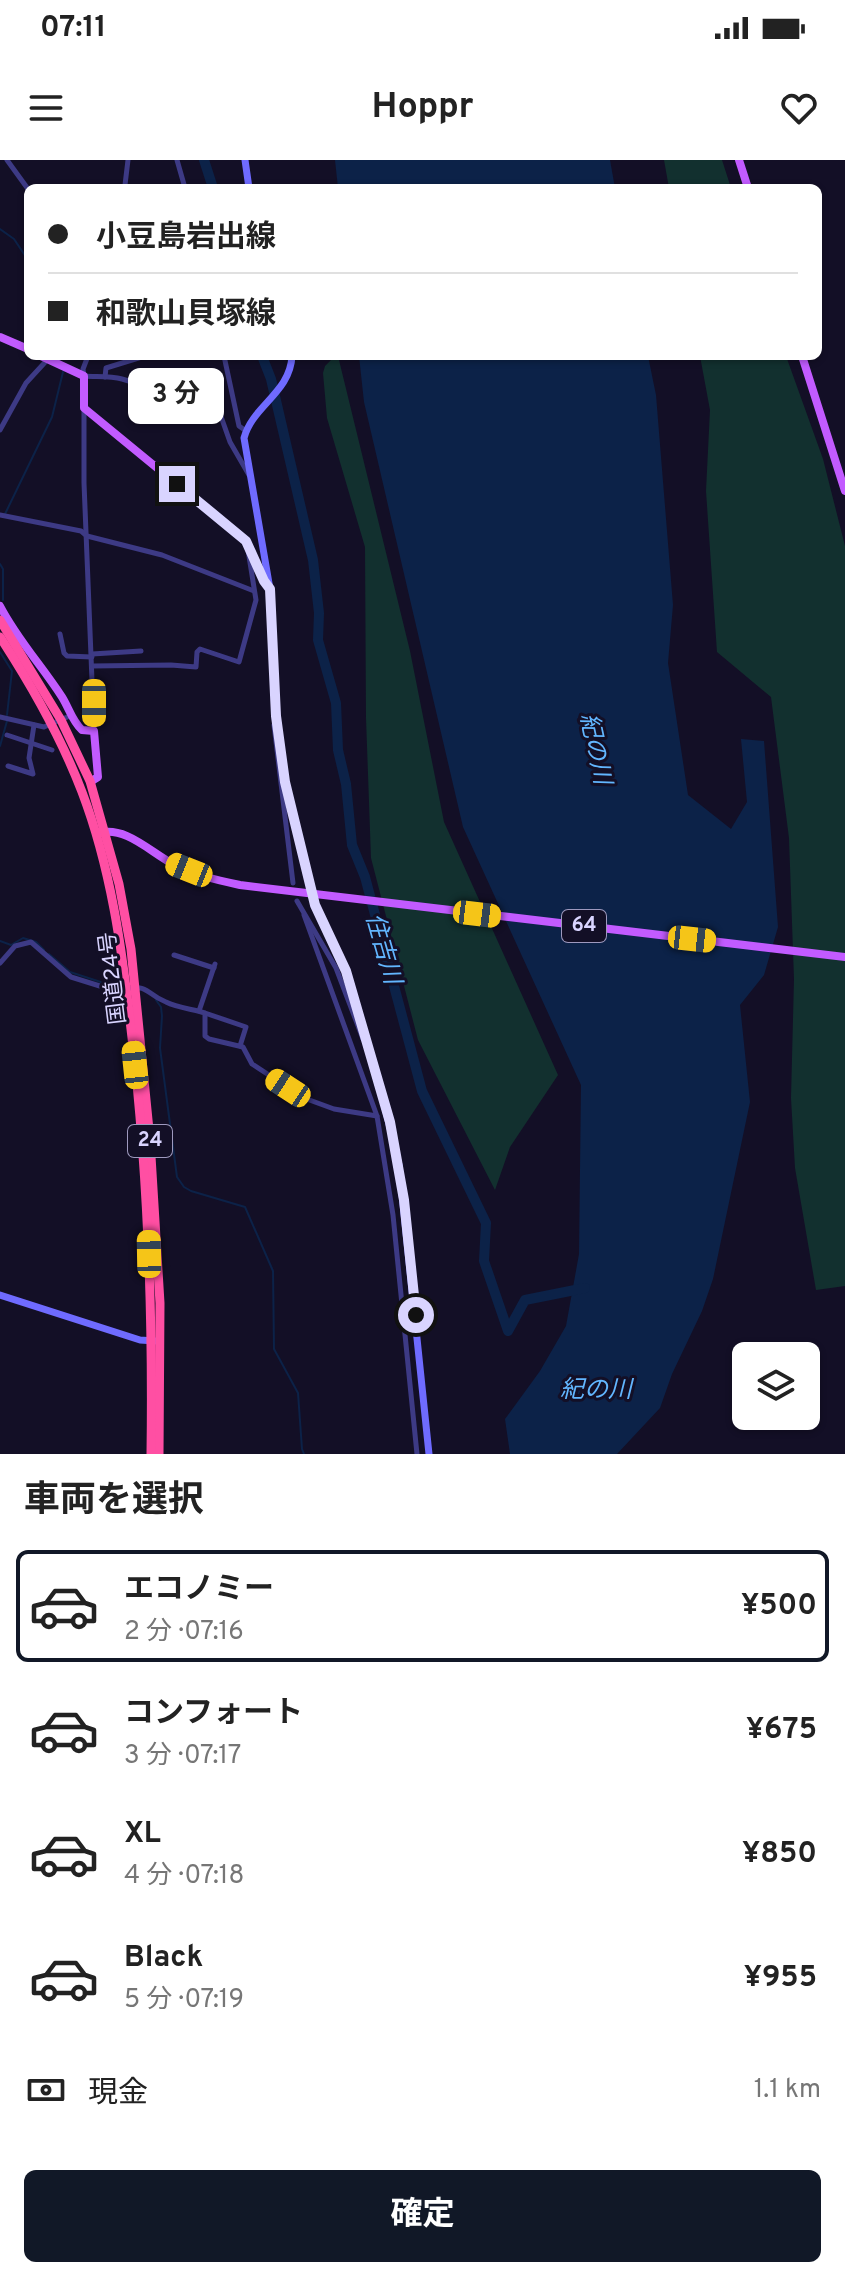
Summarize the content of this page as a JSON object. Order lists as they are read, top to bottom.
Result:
{
  "streets": {
    "highway": ["国道24号", "24"],
    "main road": ["64"]
  },
  "crossings": [
    ["64", "国道24号"]
  ],
  "water": ["紀の川", "住吉川"],
  "page": {
    "status": "07:11",
    "header": "Hoppr",
    "banner": ["小豆島岩出線", "和歌山貝塚線"],
    "bubble": "3 分",
    "heading": "車両を選択",
    "list": [
      {
        "name": "エコノミー",
        "note": "2 分 · 07:16",
        "value": "¥500"
      },
      {
        "name": "コンフォート",
        "note": "3 分 · 07:17",
        "value": "¥675"
      },
      {
        "name": "XL",
        "note": "4 分 · 07:18",
        "value": "¥850"
      },
      {
        "name": "Black",
        "note": "5 分 · 07:19",
        "value": "¥955"
      }
    ],
    "pay": ["現金", "1.1 km"],
    "buttons": "確定"
  }
}
